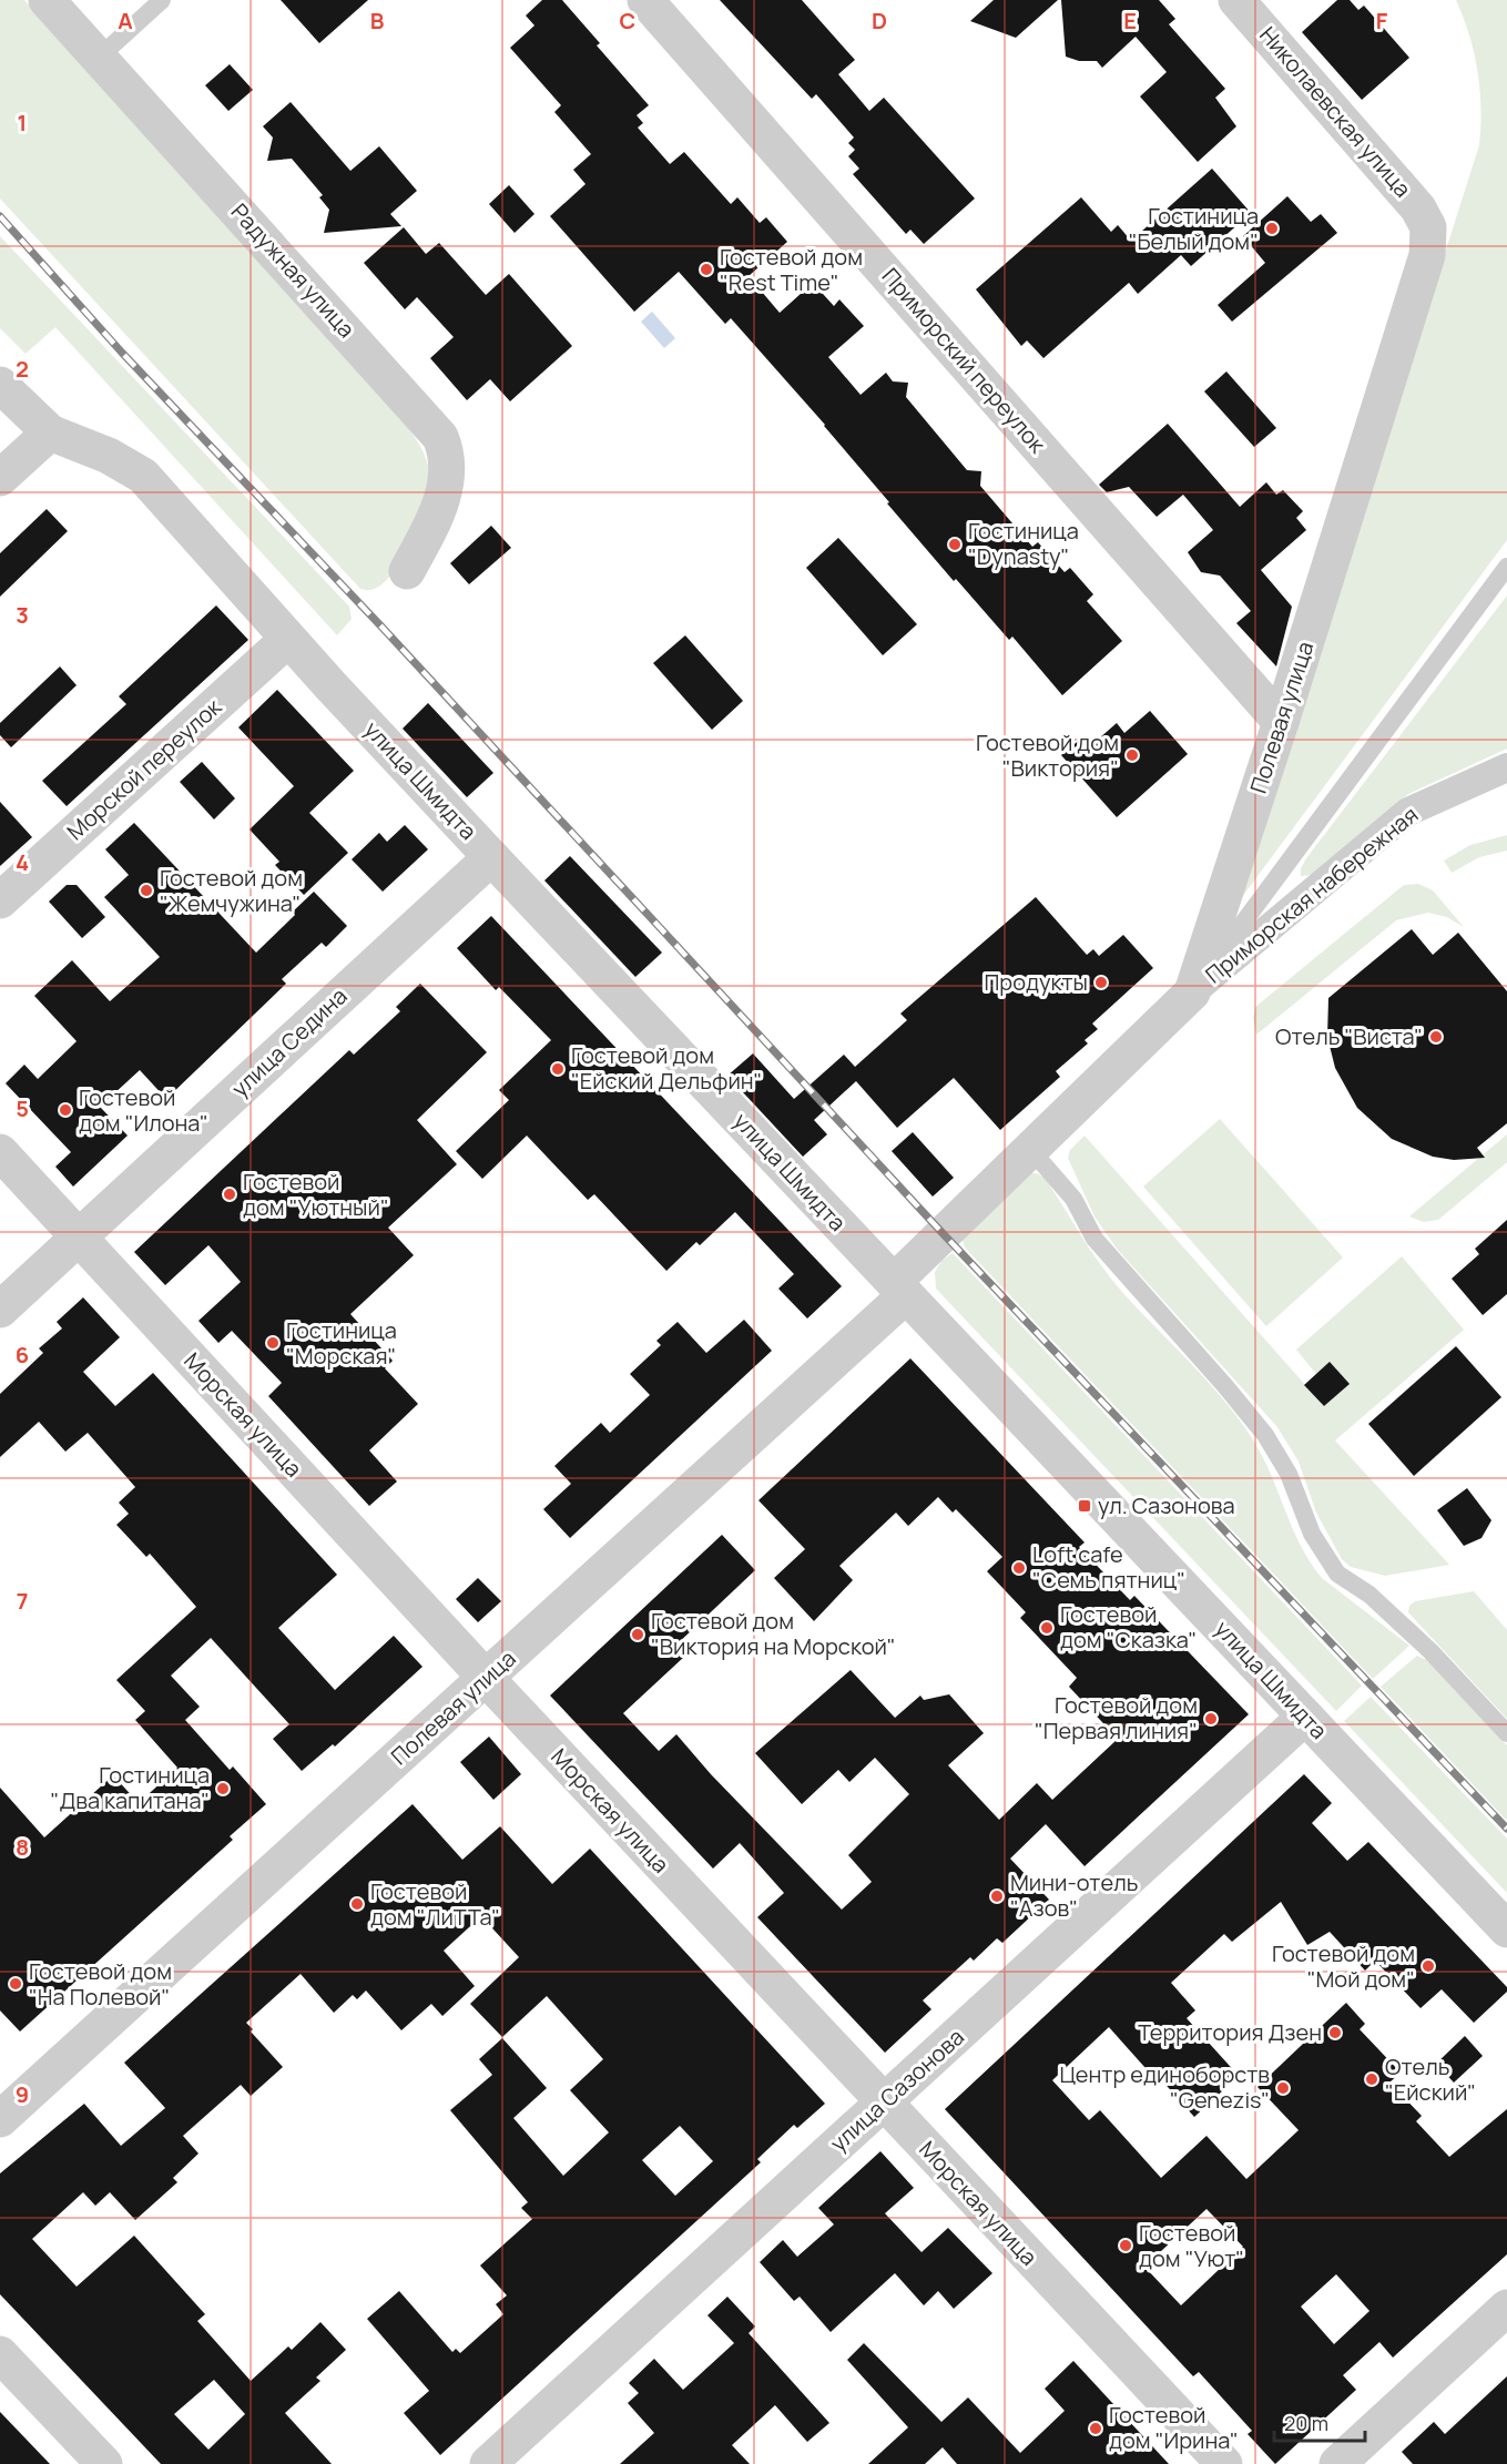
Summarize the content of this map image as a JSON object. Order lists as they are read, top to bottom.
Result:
{
  "streets": {
    "street": [
      "Николаевская улица",
      "Радужная улица",
      "Приморский переулок",
      "Полевая улица",
      "Морской переулок",
      "улица Шмидта",
      "Приморская набережная",
      "улица Седина",
      "Морская улица",
      "улица Сазонова"
    ]
  },
  "crossings": [
    ["Николаевская улица", "Полевая улица"],
    ["Приморский переулок", "Полевая улица"],
    ["Полевая улица", "улица Шмидта"],
    ["Полевая улица", "Приморская набережная"],
    ["Полевая улица", "Морская улица"],
    ["Морской переулок", "улица Шмидта"],
    ["улица Шмидта", "улица Седина"],
    ["улица Шмидта", "улица Сазонова"],
    ["улица Седина", "Морская улица"],
    ["Морская улица", "улица Сазонова"]
  ],
  "places": {
    "other": [
      "Гостиница \"Белый дом\"",
      "Гостевой дом \"Rest Time\"",
      "Гостиница \"Dynasty\"",
      "Гостевой дом \"Виктория\"",
      "Гостевой дом \"Жемчужина\"",
      "Продукты",
      "Отель \"Виста\"",
      "Гостевой дом \"Ейский Дельфин\"",
      "Гостевой дом \"Илона\"",
      "Гостевой дом \"Уютный\"",
      "Гостиница \"Морская\"",
      "Loft cafe \"Семь пятниц\"",
      "Гостевой дом \"Сказка\"",
      "Гостевой дом \"Виктория на Морской\"",
      "Гостевой дом \"Первая линия\"",
      "Гостиница \"Два капитана\"",
      "Мини-отель \"Азов\"",
      "Гостевой дом \"ЛиТТа\"",
      "Гостевой дом \"Мой дом\"",
      "Гостевой дом \"На Полевой\"",
      "Территория Дзен",
      "Отель \"Ейский\"",
      "Центр единоборств \"Genezis\"",
      "Гостевой дом \"Уют\"",
      "Гостевой дом \"Ирина\""
    ],
    "transit": ["ул. Сазонова"]
  },
  "scale_bar": "20 m",
  "grid": {
    "columns": [
      "A",
      "B",
      "C",
      "D",
      "E",
      "F"
    ],
    "rows": [
      "1",
      "2",
      "3",
      "4",
      "5",
      "6",
      "7",
      "8",
      "9"
    ]
  }
}
